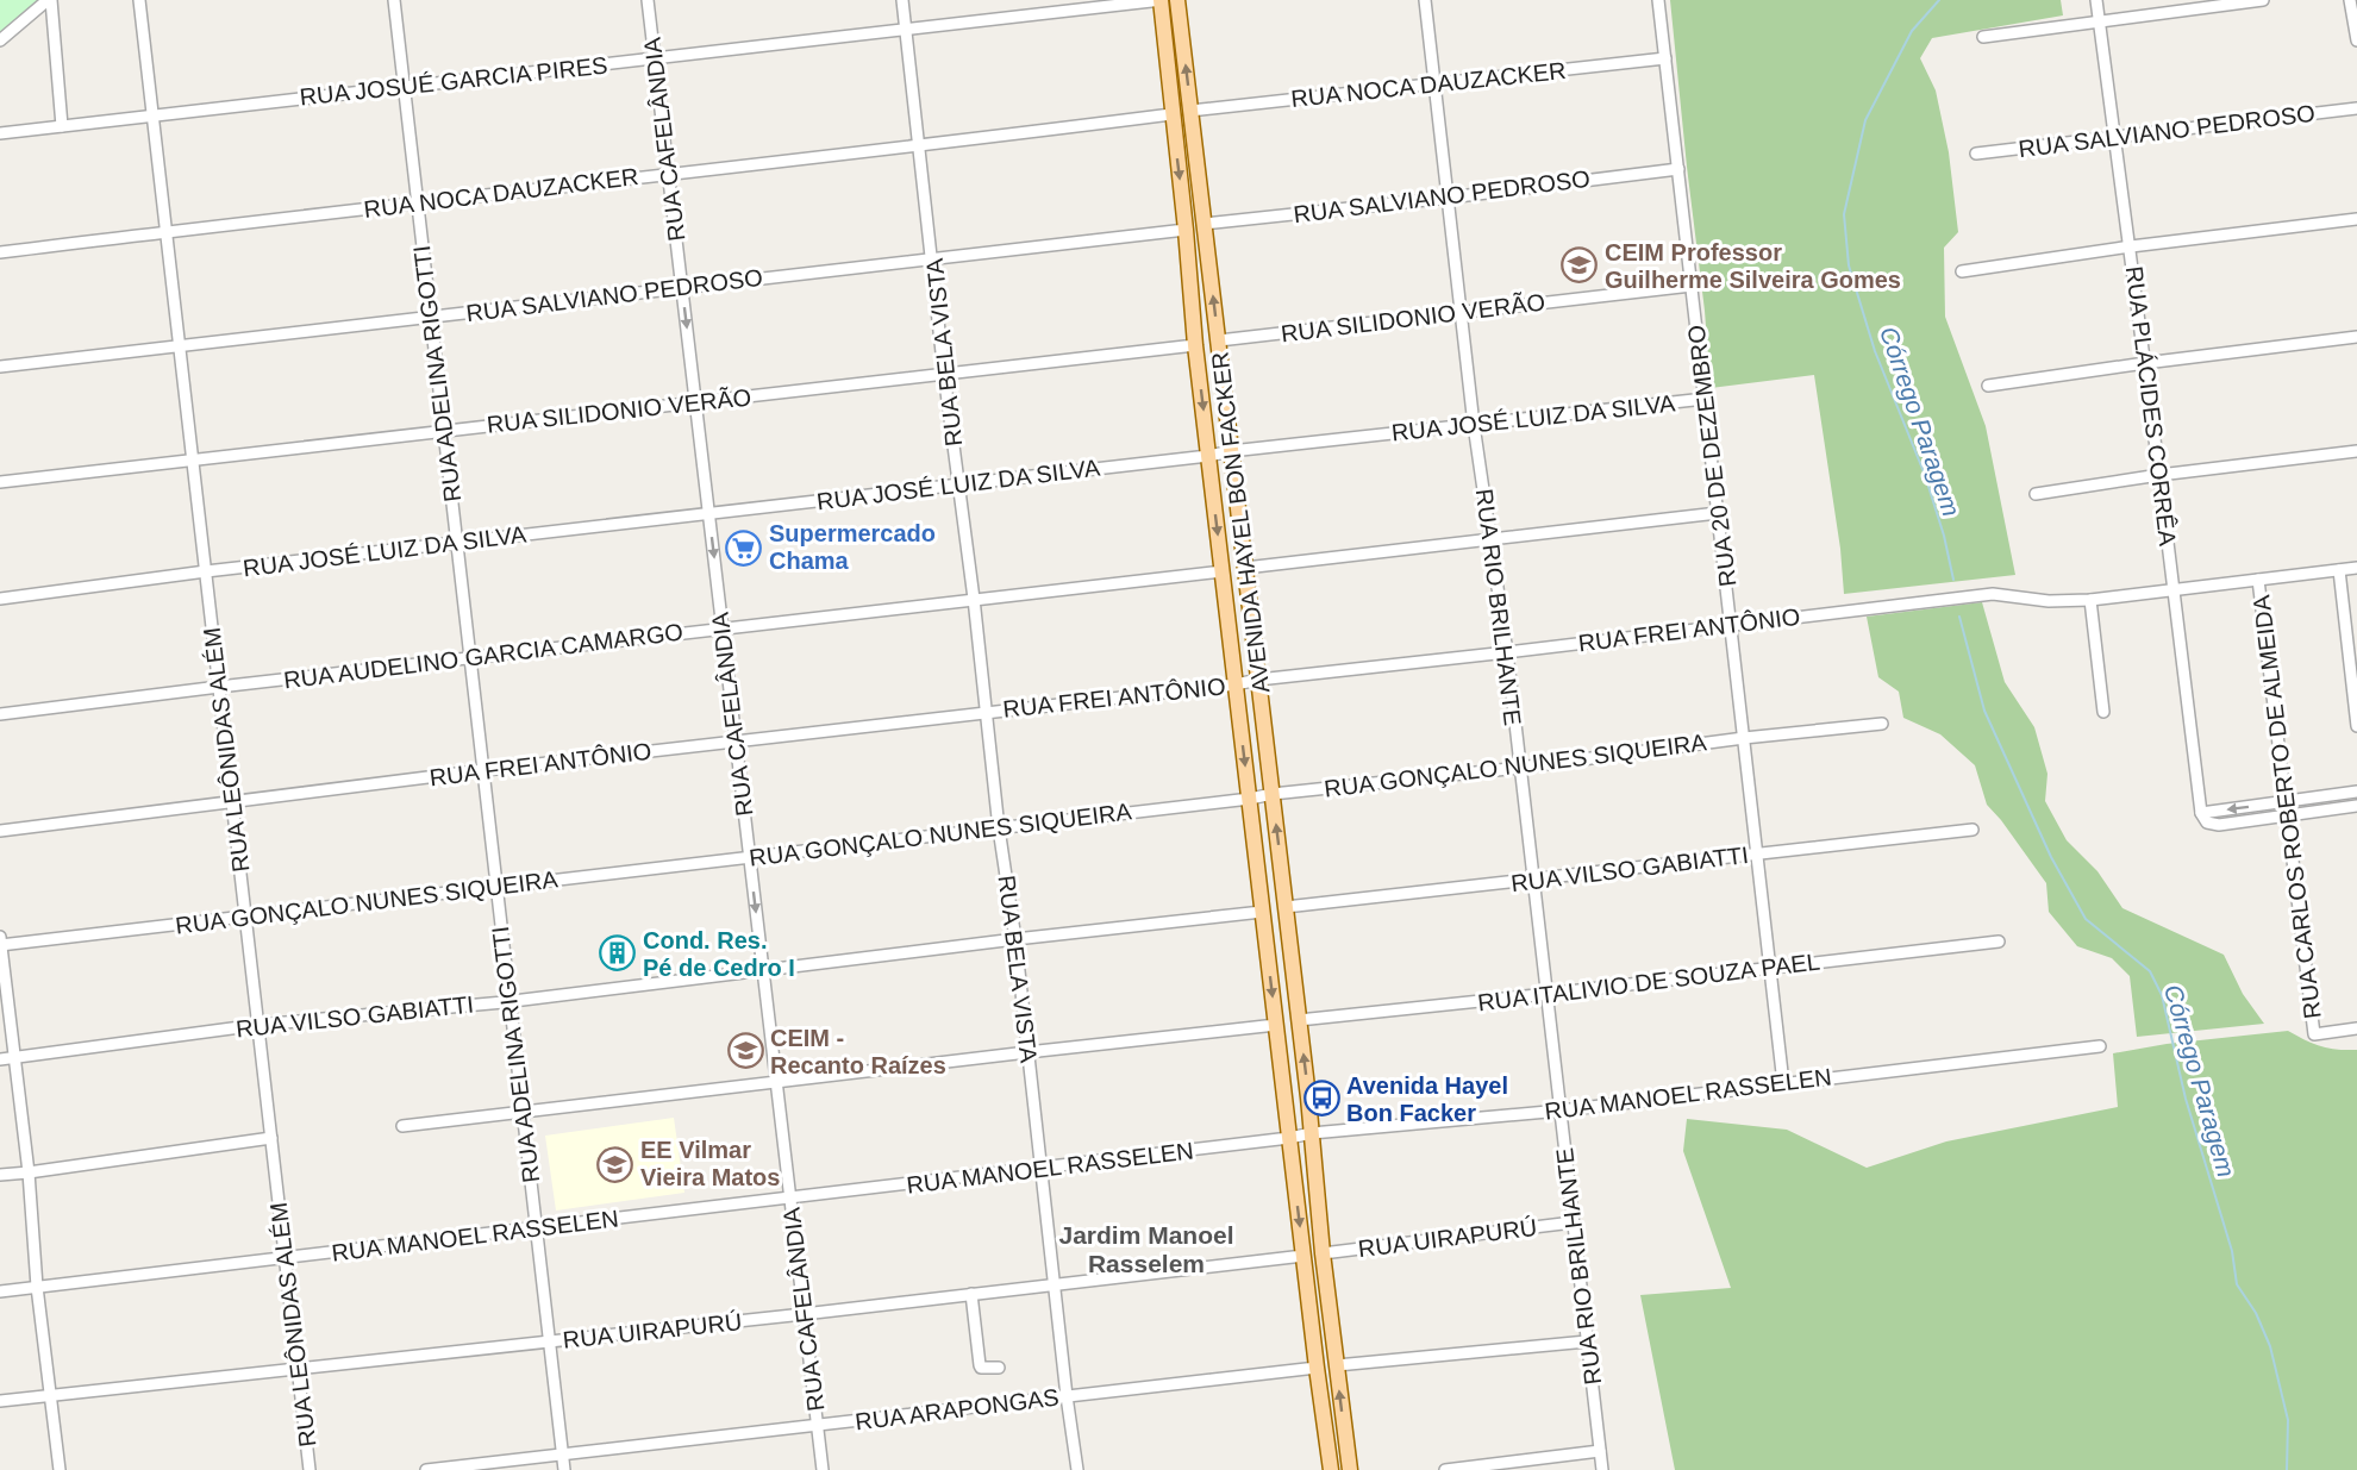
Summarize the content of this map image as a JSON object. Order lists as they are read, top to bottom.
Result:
{
  "streets": {
    "main road": ["AVENIDA HAYEL BON FACKER"],
    "street": [
      "RUA JOSUÉ GARCIA PIRES",
      "RUA NOCA DAUZACKER",
      "RUA SALVIANO PEDROSO",
      "RUA CAFELÂNDIA",
      "RUA SILIDONIO VERÃO",
      "RUA BELA VISTA",
      "RUA ADELINA RIGOTTI",
      "RUA PLÁCIDES CORRÊA",
      "RUA JOSÉ LUIZ DA SILVA",
      "RUA 20 DE DEZEMBRO",
      "RUA RIO BRILHANTE",
      "RUA FREI ANTÔNIO",
      "RUA AUDELINO GARCIA CAMARGO",
      "RUA LEÔNIDAS ALÉM",
      "RUA GONÇALO NUNES SIQUEIRA",
      "RUA CARLOS ROBERTO DE ALMEIDA",
      "RUA VILSO GABIATTI",
      "RUA ITALIVIO DE SOUZA PAEL",
      "RUA MANOEL RASSELEN",
      "RUA UIRAPURÚ",
      "RUA ARAPONGAS"
    ]
  },
  "crossings": [
    ["RUA JOSUÉ GARCIA PIRES", "RUA CAFELÂNDIA"],
    ["RUA JOSUÉ GARCIA PIRES", "RUA BELA VISTA"],
    ["RUA JOSUÉ GARCIA PIRES", "RUA ADELINA RIGOTTI"],
    ["RUA JOSUÉ GARCIA PIRES", "AVENIDA HAYEL BON FACKER"],
    ["RUA JOSUÉ GARCIA PIRES", "RUA LEÔNIDAS ALÉM"],
    ["RUA NOCA DAUZACKER", "RUA CAFELÂNDIA"],
    ["RUA NOCA DAUZACKER", "RUA BELA VISTA"],
    ["RUA NOCA DAUZACKER", "RUA ADELINA RIGOTTI"],
    ["RUA NOCA DAUZACKER", "RUA 20 DE DEZEMBRO"],
    ["RUA NOCA DAUZACKER", "AVENIDA HAYEL BON FACKER"],
    ["RUA NOCA DAUZACKER", "RUA RIO BRILHANTE"],
    ["RUA NOCA DAUZACKER", "RUA LEÔNIDAS ALÉM"],
    ["RUA SALVIANO PEDROSO", "RUA CAFELÂNDIA"],
    ["RUA SALVIANO PEDROSO", "RUA BELA VISTA"],
    ["RUA SALVIANO PEDROSO", "RUA ADELINA RIGOTTI"],
    ["RUA SALVIANO PEDROSO", "RUA PLÁCIDES CORRÊA"],
    ["RUA SALVIANO PEDROSO", "RUA 20 DE DEZEMBRO"],
    ["RUA SALVIANO PEDROSO", "AVENIDA HAYEL BON FACKER"],
    ["RUA SALVIANO PEDROSO", "RUA RIO BRILHANTE"],
    ["RUA SALVIANO PEDROSO", "RUA LEÔNIDAS ALÉM"],
    ["RUA CAFELÂNDIA", "RUA SILIDONIO VERÃO"],
    ["RUA CAFELÂNDIA", "RUA JOSÉ LUIZ DA SILVA"],
    ["RUA CAFELÂNDIA", "RUA FREI ANTÔNIO"],
    ["RUA CAFELÂNDIA", "RUA AUDELINO GARCIA CAMARGO"],
    ["RUA CAFELÂNDIA", "RUA GONÇALO NUNES SIQUEIRA"],
    ["RUA CAFELÂNDIA", "RUA VILSO GABIATTI"],
    ["RUA CAFELÂNDIA", "RUA MANOEL RASSELEN"],
    ["RUA CAFELÂNDIA", "RUA UIRAPURÚ"],
    ["RUA CAFELÂNDIA", "RUA ARAPONGAS"],
    ["RUA SILIDONIO VERÃO", "RUA BELA VISTA"],
    ["RUA SILIDONIO VERÃO", "RUA ADELINA RIGOTTI"],
    ["RUA SILIDONIO VERÃO", "RUA 20 DE DEZEMBRO"],
    ["RUA SILIDONIO VERÃO", "AVENIDA HAYEL BON FACKER"],
    ["RUA SILIDONIO VERÃO", "RUA RIO BRILHANTE"],
    ["RUA SILIDONIO VERÃO", "RUA LEÔNIDAS ALÉM"],
    ["RUA BELA VISTA", "RUA JOSÉ LUIZ DA SILVA"],
    ["RUA BELA VISTA", "RUA FREI ANTÔNIO"],
    ["RUA BELA VISTA", "RUA AUDELINO GARCIA CAMARGO"],
    ["RUA BELA VISTA", "RUA GONÇALO NUNES SIQUEIRA"],
    ["RUA BELA VISTA", "RUA VILSO GABIATTI"],
    ["RUA BELA VISTA", "RUA MANOEL RASSELEN"],
    ["RUA BELA VISTA", "RUA UIRAPURÚ"],
    ["RUA BELA VISTA", "RUA ARAPONGAS"],
    ["RUA ADELINA RIGOTTI", "RUA JOSÉ LUIZ DA SILVA"],
    ["RUA ADELINA RIGOTTI", "RUA FREI ANTÔNIO"],
    ["RUA ADELINA RIGOTTI", "RUA AUDELINO GARCIA CAMARGO"],
    ["RUA ADELINA RIGOTTI", "RUA GONÇALO NUNES SIQUEIRA"],
    ["RUA ADELINA RIGOTTI", "RUA VILSO GABIATTI"],
    ["RUA ADELINA RIGOTTI", "RUA MANOEL RASSELEN"],
    ["RUA ADELINA RIGOTTI", "RUA UIRAPURÚ"],
    ["RUA ADELINA RIGOTTI", "RUA ARAPONGAS"],
    ["RUA PLÁCIDES CORRÊA", "RUA FREI ANTÔNIO"],
    ["RUA JOSÉ LUIZ DA SILVA", "RUA 20 DE DEZEMBRO"],
    ["RUA JOSÉ LUIZ DA SILVA", "AVENIDA HAYEL BON FACKER"],
    ["RUA JOSÉ LUIZ DA SILVA", "RUA RIO BRILHANTE"],
    ["RUA JOSÉ LUIZ DA SILVA", "RUA LEÔNIDAS ALÉM"],
    ["RUA 20 DE DEZEMBRO", "RUA FREI ANTÔNIO"],
    ["RUA 20 DE DEZEMBRO", "RUA GONÇALO NUNES SIQUEIRA"],
    ["RUA 20 DE DEZEMBRO", "RUA VILSO GABIATTI"],
    ["RUA 20 DE DEZEMBRO", "RUA ITALIVIO DE SOUZA PAEL"],
    ["RUA 20 DE DEZEMBRO", "RUA MANOEL RASSELEN"],
    ["AVENIDA HAYEL BON FACKER", "RUA FREI ANTÔNIO"],
    ["AVENIDA HAYEL BON FACKER", "RUA AUDELINO GARCIA CAMARGO"],
    ["AVENIDA HAYEL BON FACKER", "RUA GONÇALO NUNES SIQUEIRA"],
    ["AVENIDA HAYEL BON FACKER", "RUA VILSO GABIATTI"],
    ["AVENIDA HAYEL BON FACKER", "RUA ITALIVIO DE SOUZA PAEL"],
    ["AVENIDA HAYEL BON FACKER", "RUA MANOEL RASSELEN"],
    ["AVENIDA HAYEL BON FACKER", "RUA UIRAPURÚ"],
    ["AVENIDA HAYEL BON FACKER", "RUA ARAPONGAS"],
    ["RUA RIO BRILHANTE", "RUA FREI ANTÔNIO"],
    ["RUA RIO BRILHANTE", "RUA GONÇALO NUNES SIQUEIRA"],
    ["RUA RIO BRILHANTE", "RUA VILSO GABIATTI"],
    ["RUA RIO BRILHANTE", "RUA ITALIVIO DE SOUZA PAEL"],
    ["RUA RIO BRILHANTE", "RUA MANOEL RASSELEN"],
    ["RUA RIO BRILHANTE", "RUA UIRAPURÚ"],
    ["RUA FREI ANTÔNIO", "RUA LEÔNIDAS ALÉM"],
    ["RUA FREI ANTÔNIO", "RUA CARLOS ROBERTO DE ALMEIDA"],
    ["RUA AUDELINO GARCIA CAMARGO", "RUA LEÔNIDAS ALÉM"],
    ["RUA LEÔNIDAS ALÉM", "RUA GONÇALO NUNES SIQUEIRA"],
    ["RUA LEÔNIDAS ALÉM", "RUA VILSO GABIATTI"],
    ["RUA LEÔNIDAS ALÉM", "RUA MANOEL RASSELEN"],
    ["RUA LEÔNIDAS ALÉM", "RUA UIRAPURÚ"]
  ],
  "districts": ["Jardim Manoel Rasselem"],
  "water": ["Córrego Paragem"],
  "places": {
    "school or university": ["CEIM Professor Guilherme Silveira Gomes", "CEIM - Recanto Raízes", "EE Vilmar Vieira Matos"],
    "supermarket": ["Supermercado Chama"],
    "building": ["Cond. Res. Pé de Cedro I"],
    "bus stop": ["Avenida Hayel Bon Facker"]
  }
}
